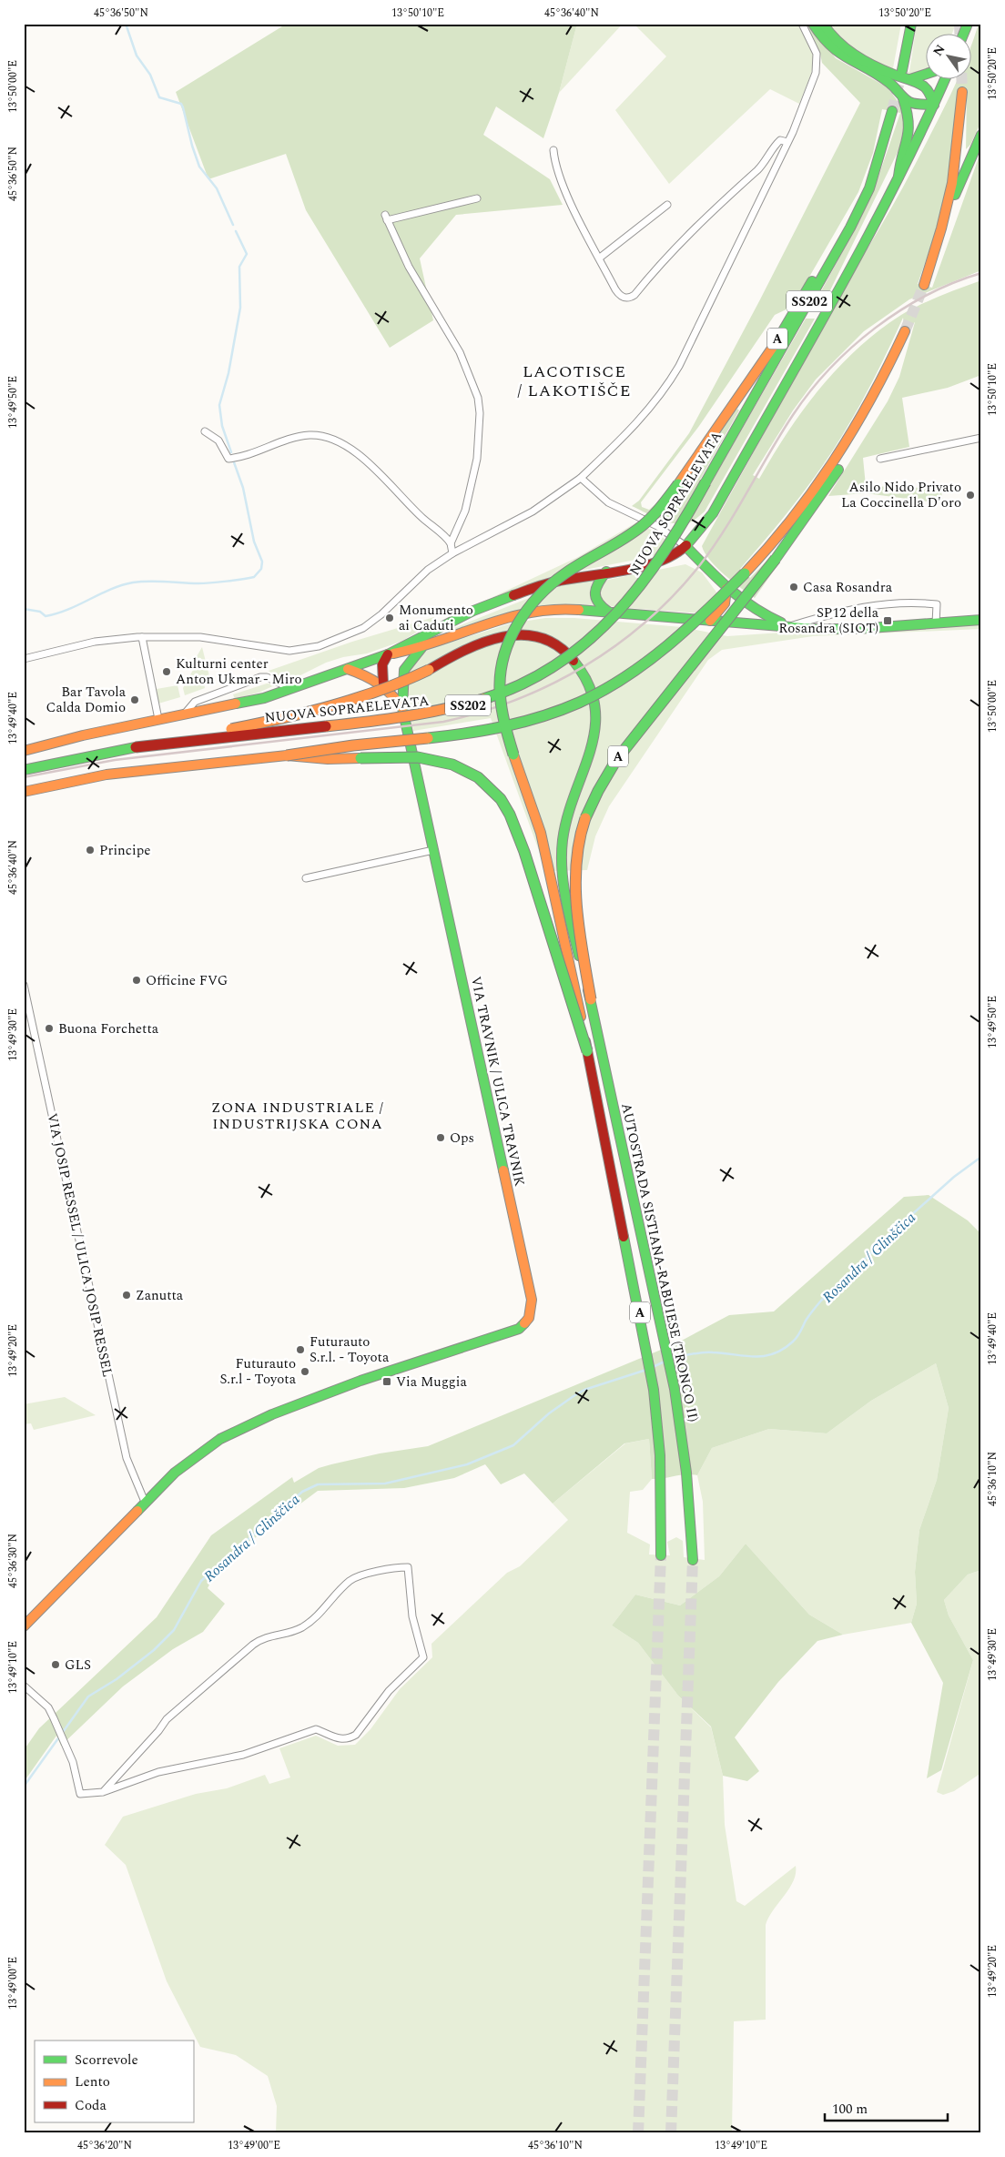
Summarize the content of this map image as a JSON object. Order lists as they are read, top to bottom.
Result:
{
  "streets": {
    "main road": [
      "SS202",
      "A",
      "NUOVA SOPRAELEVATA",
      "VIA TRAVNIK / ULICA TRAVNIK",
      "AUTOSTRADA SISTIANA-RABUIESE (TRONCO II)"
    ],
    "street": ["VIA JOSIP RESSEL / ULICA JOSIP RESSEL"]
  },
  "crossings": [
    ["SS202", "A"],
    ["A", "NUOVA SOPRAELEVATA"],
    ["A", "AUTOSTRADA SISTIANA-RABUIESE (TRONCO II)"],
    ["VIA TRAVNIK / ULICA TRAVNIK", "VIA JOSIP RESSEL / ULICA JOSIP RESSEL"]
  ],
  "districts": ["LACOTISCE / LAKOTIŠČE", "ZONA INDUSTRIALE / INDUSTRIJSKA CONA"],
  "water": ["Rosandra / Glinščica"],
  "places": {
    "other": [
      "Asilo Nido Privato La Coccinella D'oro",
      "Casa Rosandra",
      "Monumento ai Caduti",
      "Kulturni center Anton Ukmar - Miro",
      "Bar Tavola Calda Domio",
      "Principe",
      "Officine FVG",
      "Buona Forchetta",
      "Ops",
      "Zanutta",
      "Futurauto S.r.l. - Toyota",
      "Futurauto S.r.l - Toyota",
      "GLS"
    ],
    "transit": ["SP12 della Rosandra (SIOT)", "Via Muggia"]
  },
  "legend": ["Scorrevole", "Lento", "Coda"],
  "scale_bar": "100 m",
  "north": "top left",
  "coordinates": [
    "45°36'50\"N",
    "13°50'10\"E",
    "45°36'40\"N",
    "13°50'20\"E",
    "13°50'00\"E",
    "13°49'50\"E",
    "13°49'40\"E",
    "13°49'30\"E",
    "13°49'20\"E",
    "45°36'10\"N",
    "45°36'30\"N",
    "13°49'10\"E",
    "13°49'00\"E",
    "45°36'20\"N"
  ]
}
